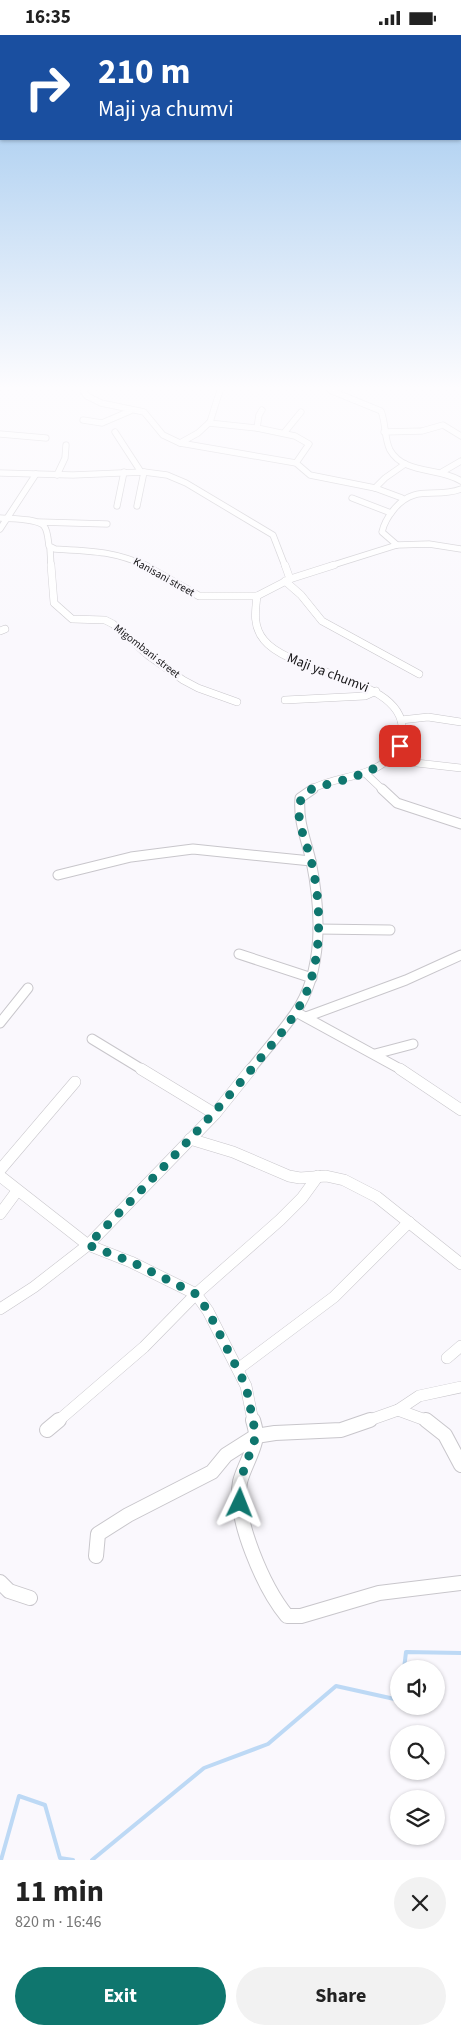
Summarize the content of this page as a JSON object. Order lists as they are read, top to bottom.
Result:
{
  "streets": {
    "street": ["Kanisani street", "Migombani street", "Maji ya chumvi"]
  },
  "crossings": [
    ["Kanisani street", "Migombani street"],
    ["Kanisani street", "Maji ya chumvi"]
  ],
  "page": {
    "status": "16:35",
    "turn": ["210 m", "Maji ya chumvi"],
    "heading": ["11 min", "820 m · 16:46"],
    "buttons": ["Exit", "Share"]
  }
}
